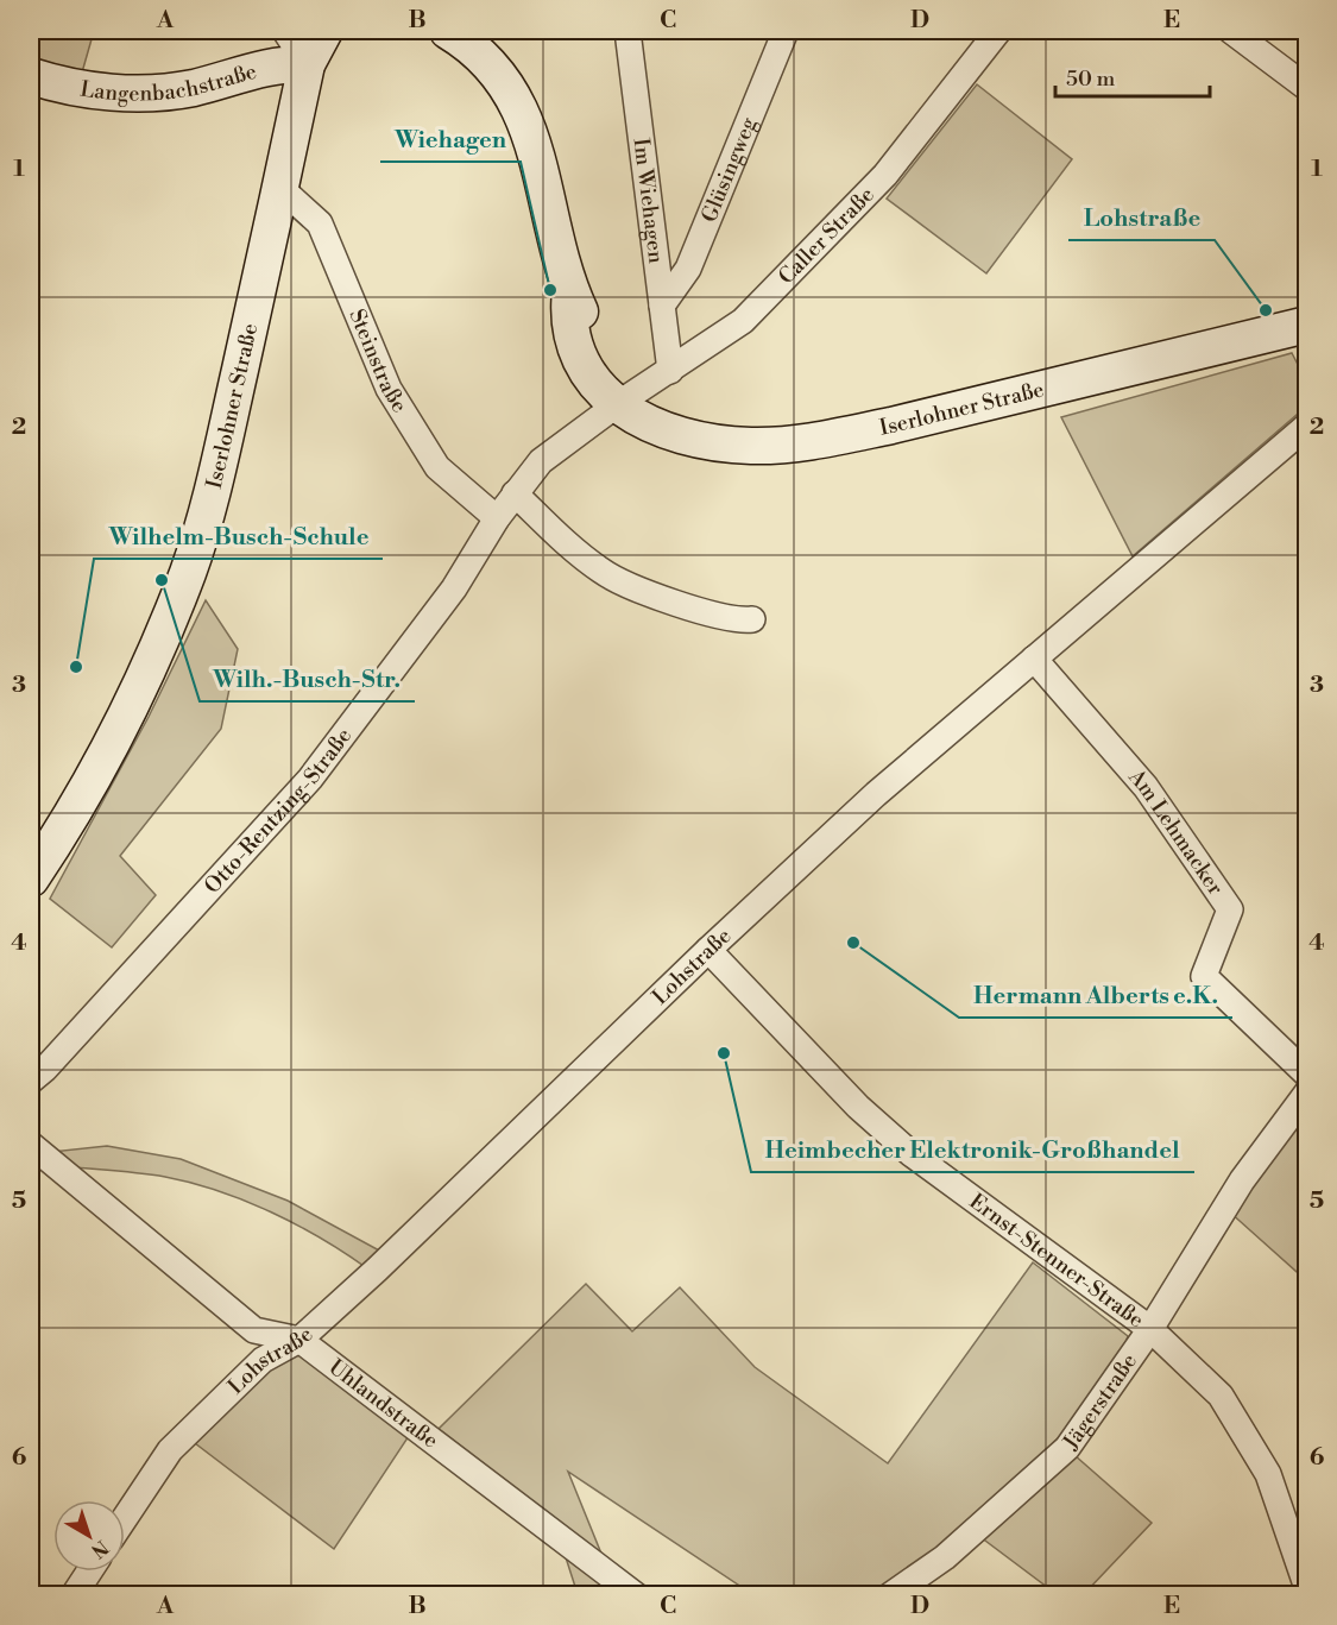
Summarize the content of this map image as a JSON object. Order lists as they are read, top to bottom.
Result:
{
  "streets": {
    "main road": ["Langenbachstraße", "Iserlohner Straße"],
    "street": [
      "Glüsingweg",
      "Im Wiehagen",
      "Caller Straße",
      "Steinstraße",
      "Otto-Rentzing-Straße",
      "Am Lehmacker",
      "Lohstraße",
      "Ernst-Stenner-Straße",
      "Jägerstraße",
      "Uhlandstraße"
    ]
  },
  "crossings": [
    ["Langenbachstraße", "Iserlohner Straße"],
    ["Glüsingweg", "Im Wiehagen"],
    ["Im Wiehagen", "Caller Straße"],
    ["Caller Straße", "Iserlohner Straße"],
    ["Caller Straße", "Otto-Rentzing-Straße"],
    ["Steinstraße", "Iserlohner Straße"],
    ["Steinstraße", "Otto-Rentzing-Straße"],
    ["Iserlohner Straße", "Otto-Rentzing-Straße"],
    ["Am Lehmacker", "Lohstraße"],
    ["Lohstraße", "Ernst-Stenner-Straße"],
    ["Lohstraße", "Uhlandstraße"],
    ["Ernst-Stenner-Straße", "Jägerstraße"]
  ],
  "places": [
    "Wiehagen",
    "Lohstraße",
    "Wilh.-Busch-Str.",
    "Wilhelm-Busch-Schule",
    "Hermann Alberts e.K.",
    "Heimbecher Elektronik-Großhandel"
  ],
  "scale_bar": "50 m",
  "north": "bottom right",
  "grid": {
    "columns": [
      "A",
      "B",
      "C",
      "D",
      "E"
    ],
    "rows": [
      "1",
      "2",
      "3",
      "4",
      "5",
      "6"
    ]
  }
}
